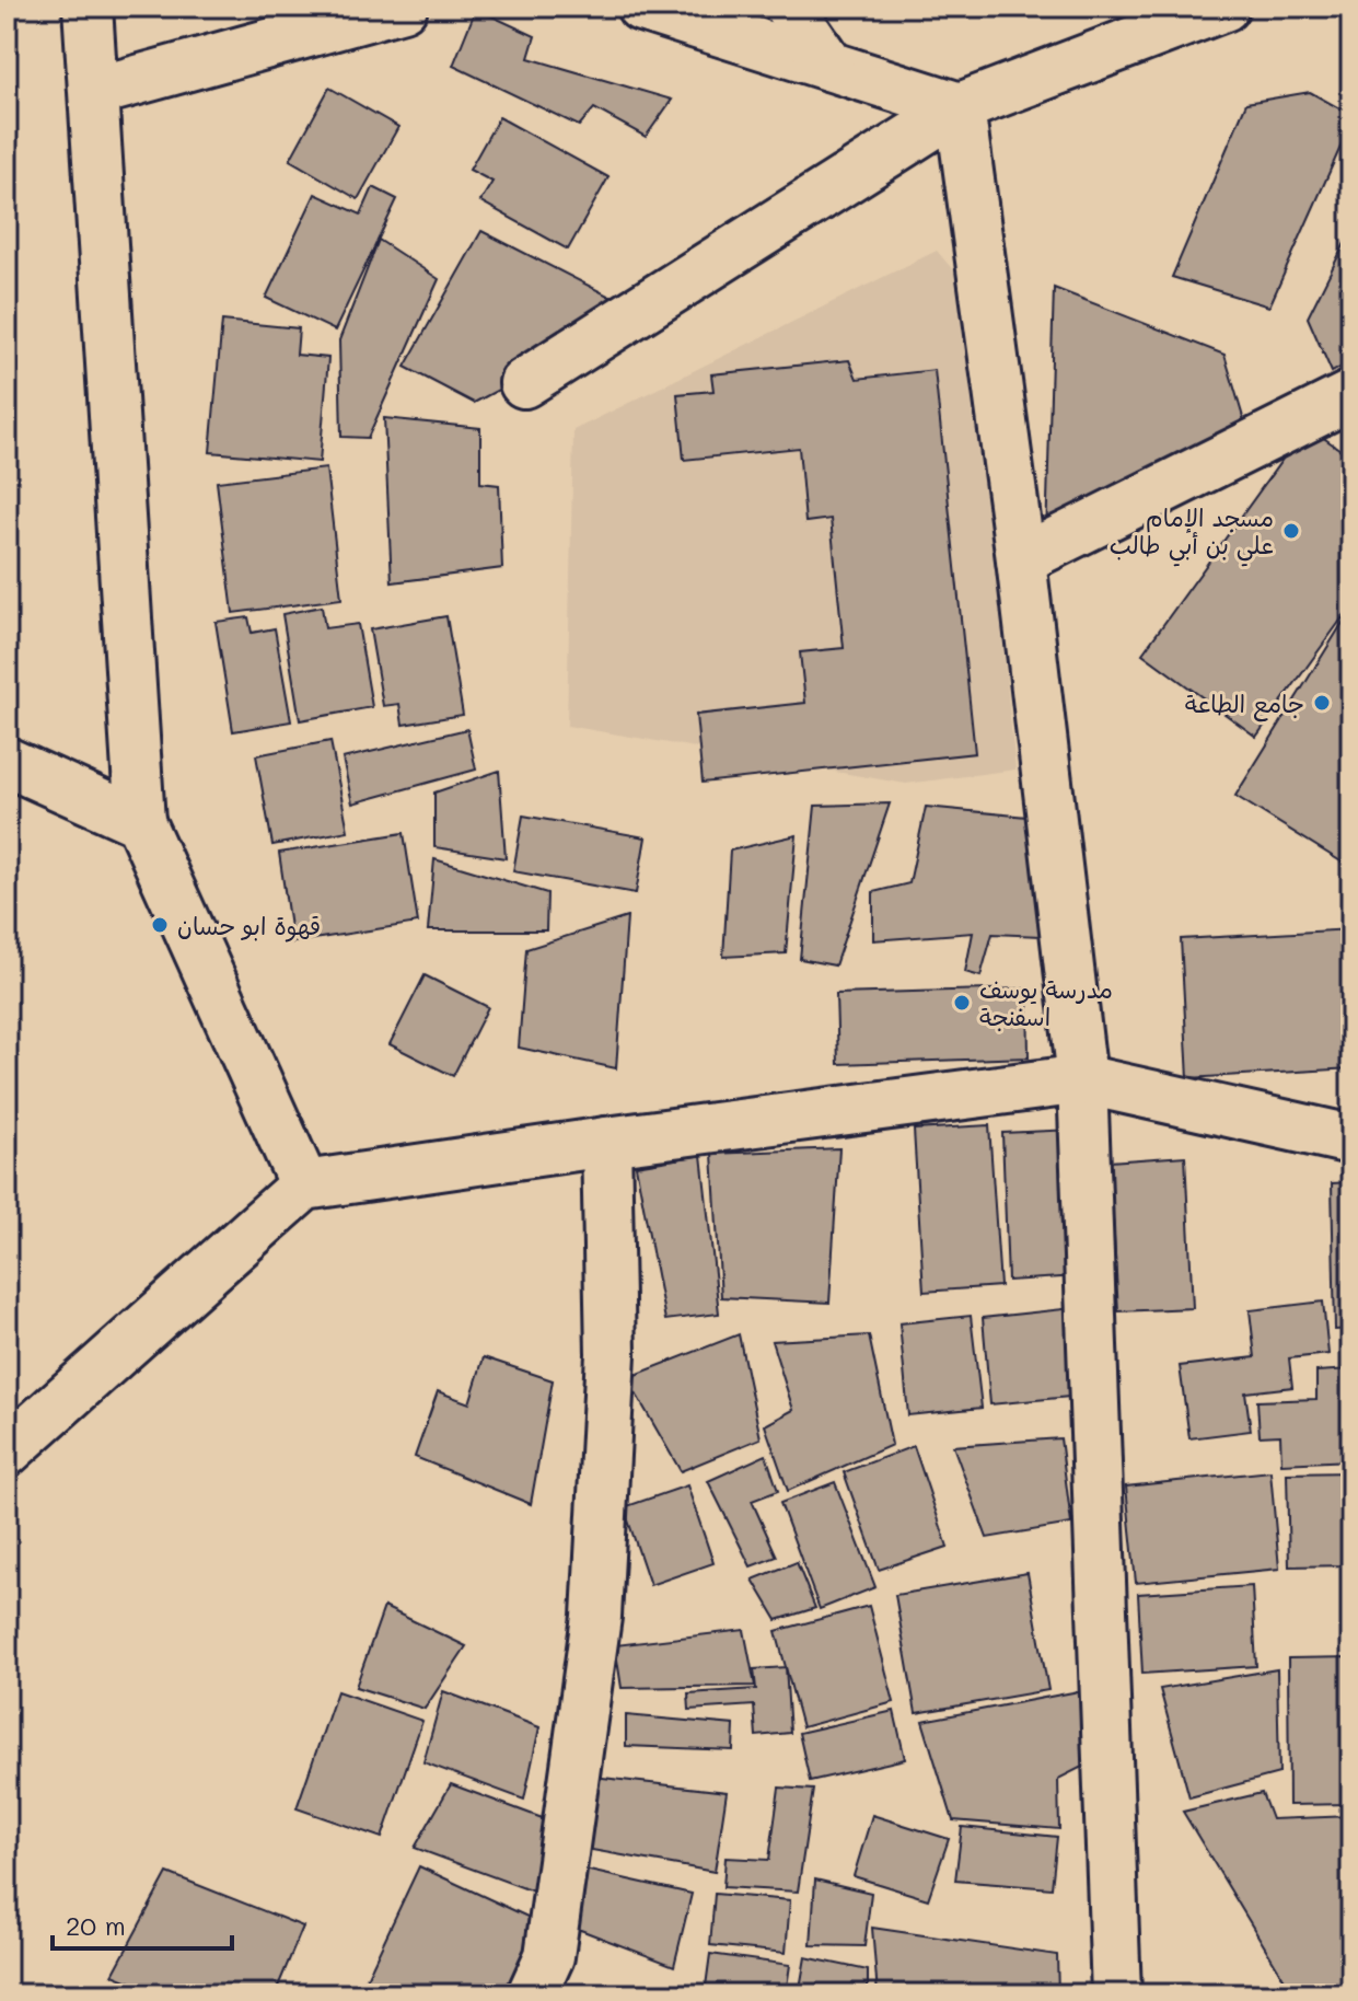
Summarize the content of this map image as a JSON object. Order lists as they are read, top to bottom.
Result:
{
  "places": [
    "مسجد الإمام علي بن أبي طالب",
    "جامع الطاعة",
    "قهوة ابو حسان",
    "مدرسة يوسف اسفنجة"
  ],
  "scale_bar": "20 m"
}
